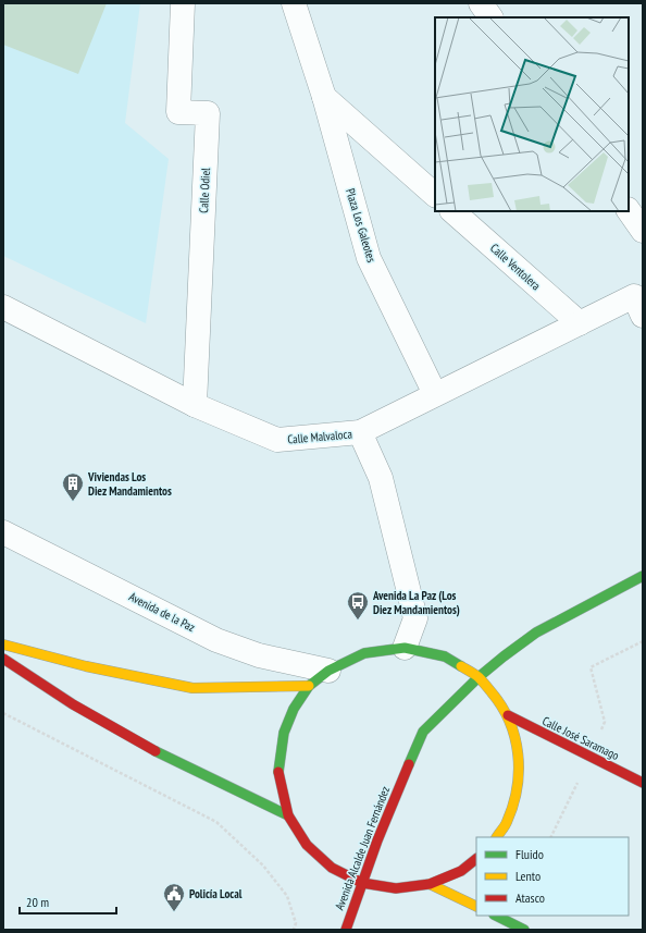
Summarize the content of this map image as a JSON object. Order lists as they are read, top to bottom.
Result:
{
  "streets": {
    "main road": ["Calle José Saramago", "Avenida Alcalde Juan Fernández"],
    "street": [
      "Calle Odiel",
      "Plaza Los Galeotes",
      "Calle Ventolera",
      "Calle Malvaloca",
      "Avenida de la Paz"
    ]
  },
  "crossings": [
    ["Calle Odiel", "Calle Malvaloca"],
    ["Plaza Los Galeotes", "Calle Malvaloca"],
    ["Calle Ventolera", "Calle Malvaloca"]
  ],
  "places": {
    "building": ["Viviendas Los Diez Mandamientos"],
    "bus stop": ["Avenida La Paz (Los Diez Mandamientos)"],
    "public building": ["Policía Local"]
  },
  "legend": ["Fluido", "Lento", "Atasco"],
  "scale_bar": "20 m"
}
